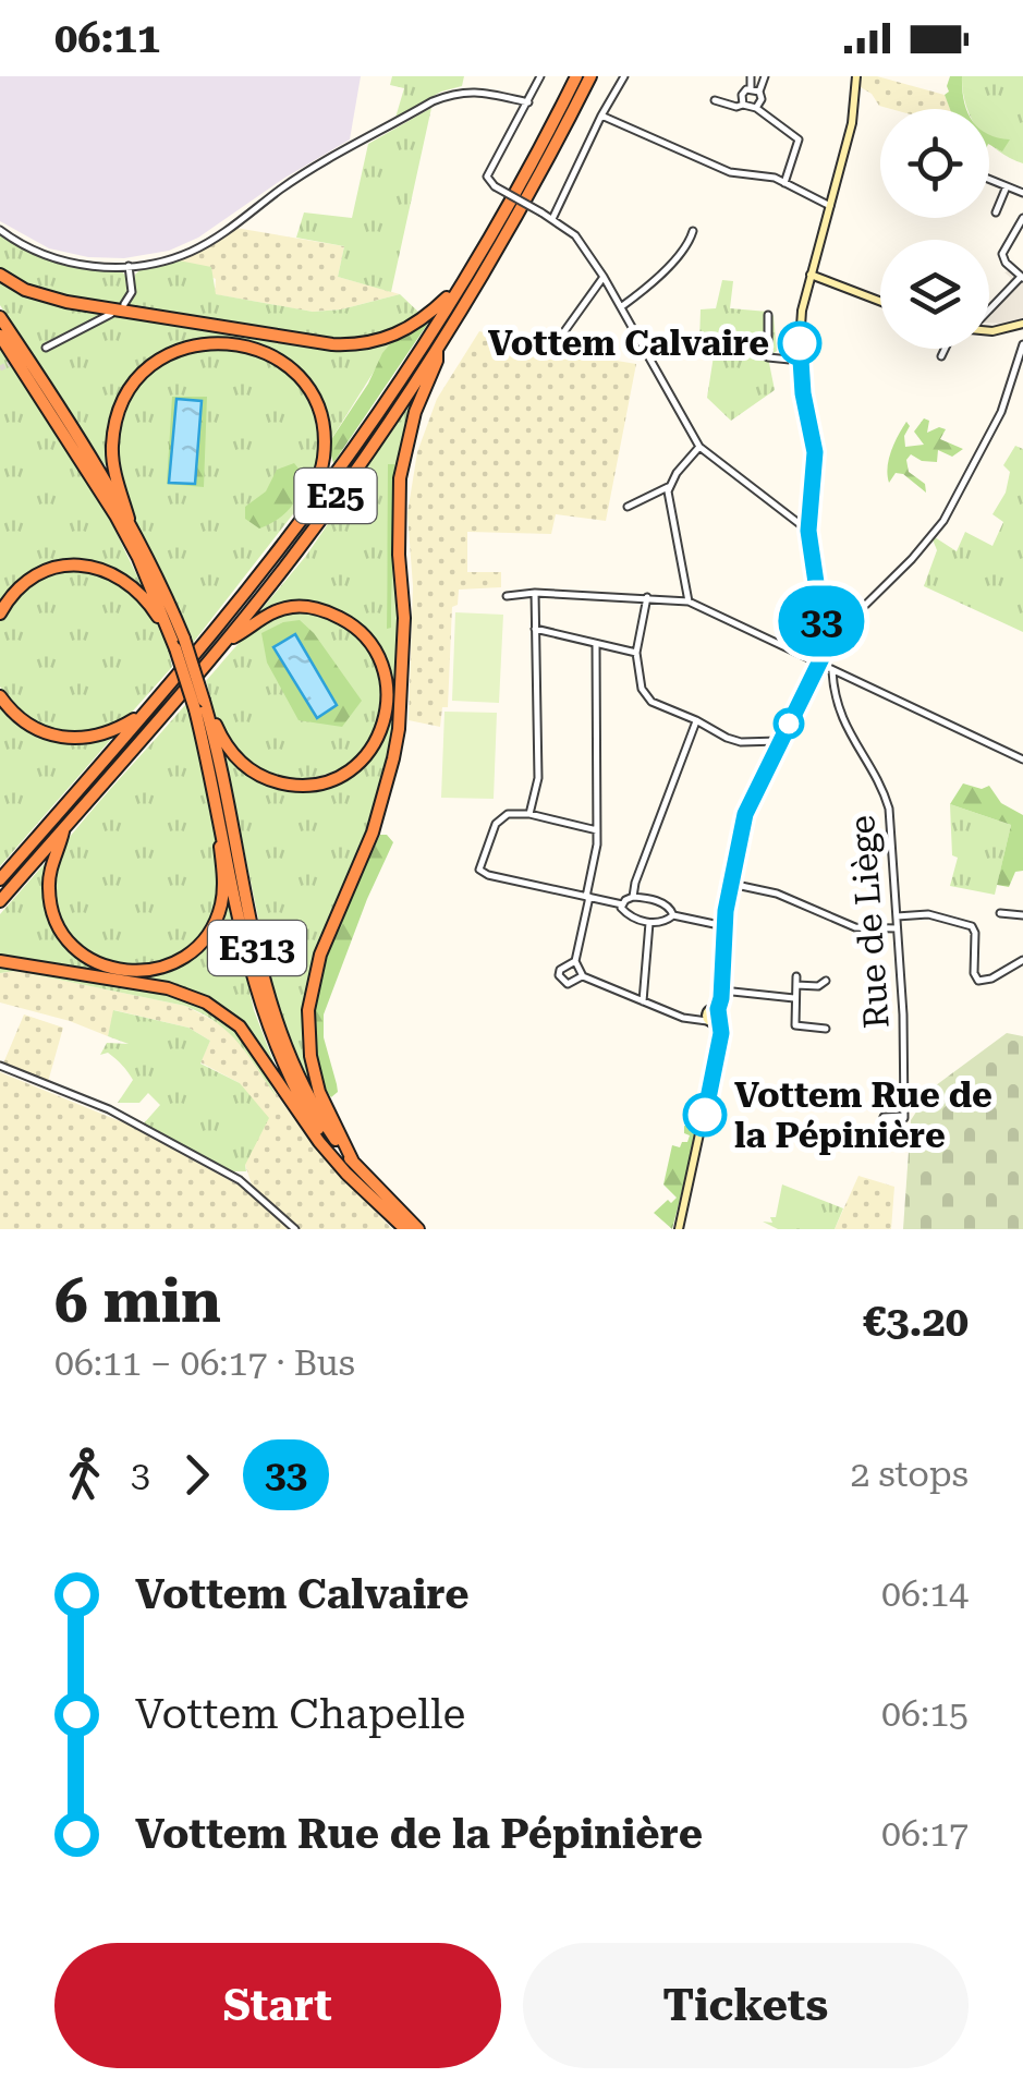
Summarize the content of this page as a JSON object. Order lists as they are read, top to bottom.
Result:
{
  "streets": {
    "highway": ["E25", "E313"],
    "street": ["Rue de Liège"]
  },
  "places": ["Vottem Calvaire", "Vottem Rue de la Pépinière"],
  "lines": ["bus line 33"],
  "page": {
    "status": "06:11",
    "on_map": "33",
    "heading": ["6 min", "06:11 – 06:17 · Bus", "€3.20"],
    "legs": ["3", "33", "2 stops"],
    "list": [
      {
        "name": "Vottem Calvaire",
        "value": "06:14"
      },
      {
        "name": "Vottem Chapelle",
        "value": "06:15"
      },
      {
        "name": "Vottem Rue de la Pépinière",
        "value": "06:17"
      }
    ],
    "buttons": ["Start", "Tickets"]
  }
}
